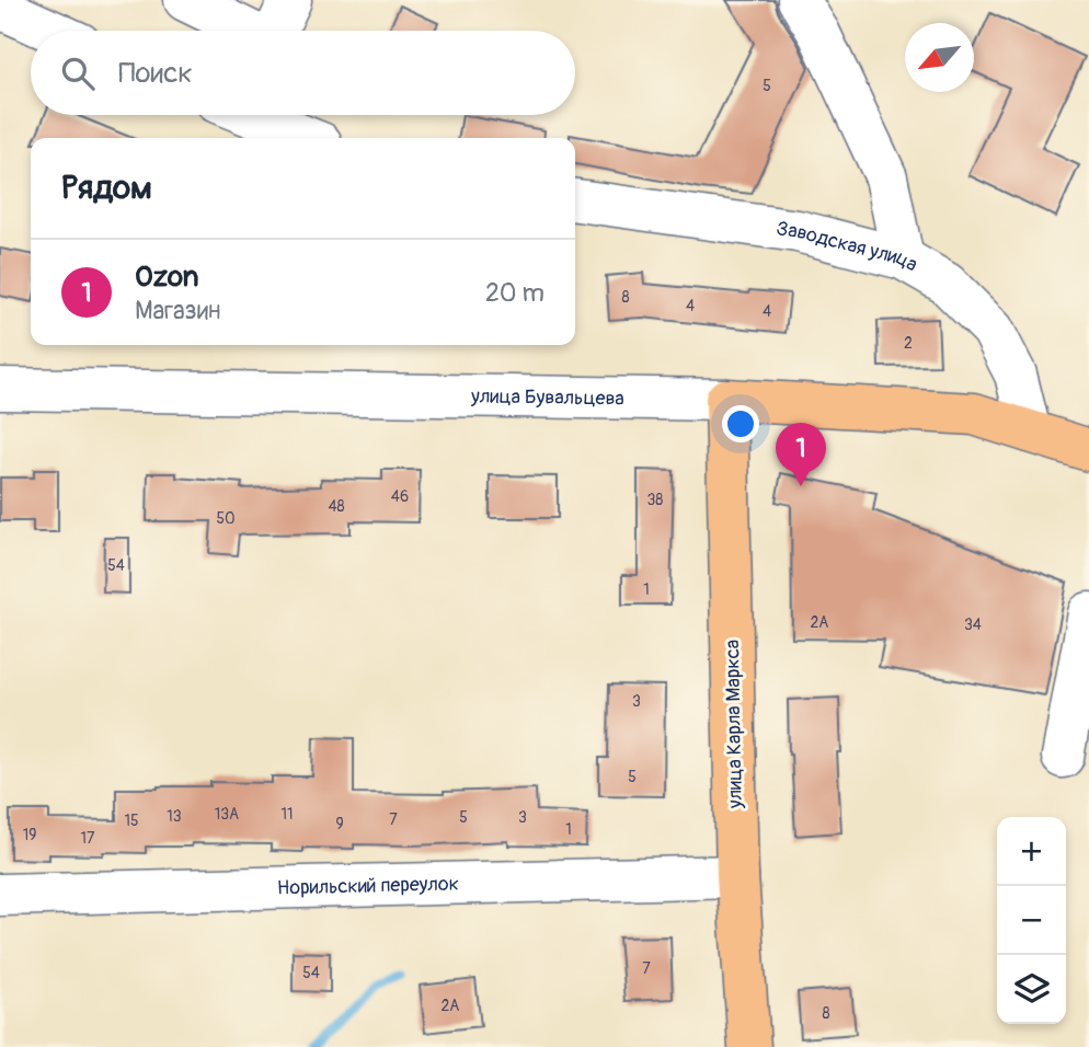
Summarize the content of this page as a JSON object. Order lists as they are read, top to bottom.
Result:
{
  "streets": {
    "main road": ["улица Бувальцева", "улица Карла Маркса"],
    "street": ["Заводская улица", "Норильский переулок"]
  },
  "crossings": [
    ["Заводская улица", "улица Бувальцева"],
    ["улица Бувальцева", "улица Карла Маркса"],
    ["улица Карла Маркса", "Норильский переулок"]
  ],
  "house_numbers": [
    "5",
    "8",
    "4",
    "4",
    "2",
    "46",
    "38",
    "48",
    "50",
    "54",
    "1",
    "2А",
    "34",
    "3",
    "5",
    "13А",
    "11",
    "13",
    "5",
    "3",
    "7",
    "15",
    "9",
    "1",
    "19",
    "17",
    "7",
    "54",
    "2А",
    "8"
  ],
  "north": "bottom left",
  "page": {
    "search": "Поиск",
    "heading": "Рядом",
    "list": [
      {
        "mark": "1",
        "name": "Ozon",
        "note": "Магазин",
        "value": "20 m"
      }
    ],
    "pins": "1",
    "map_buttons": ["+", "−"]
  }
}
